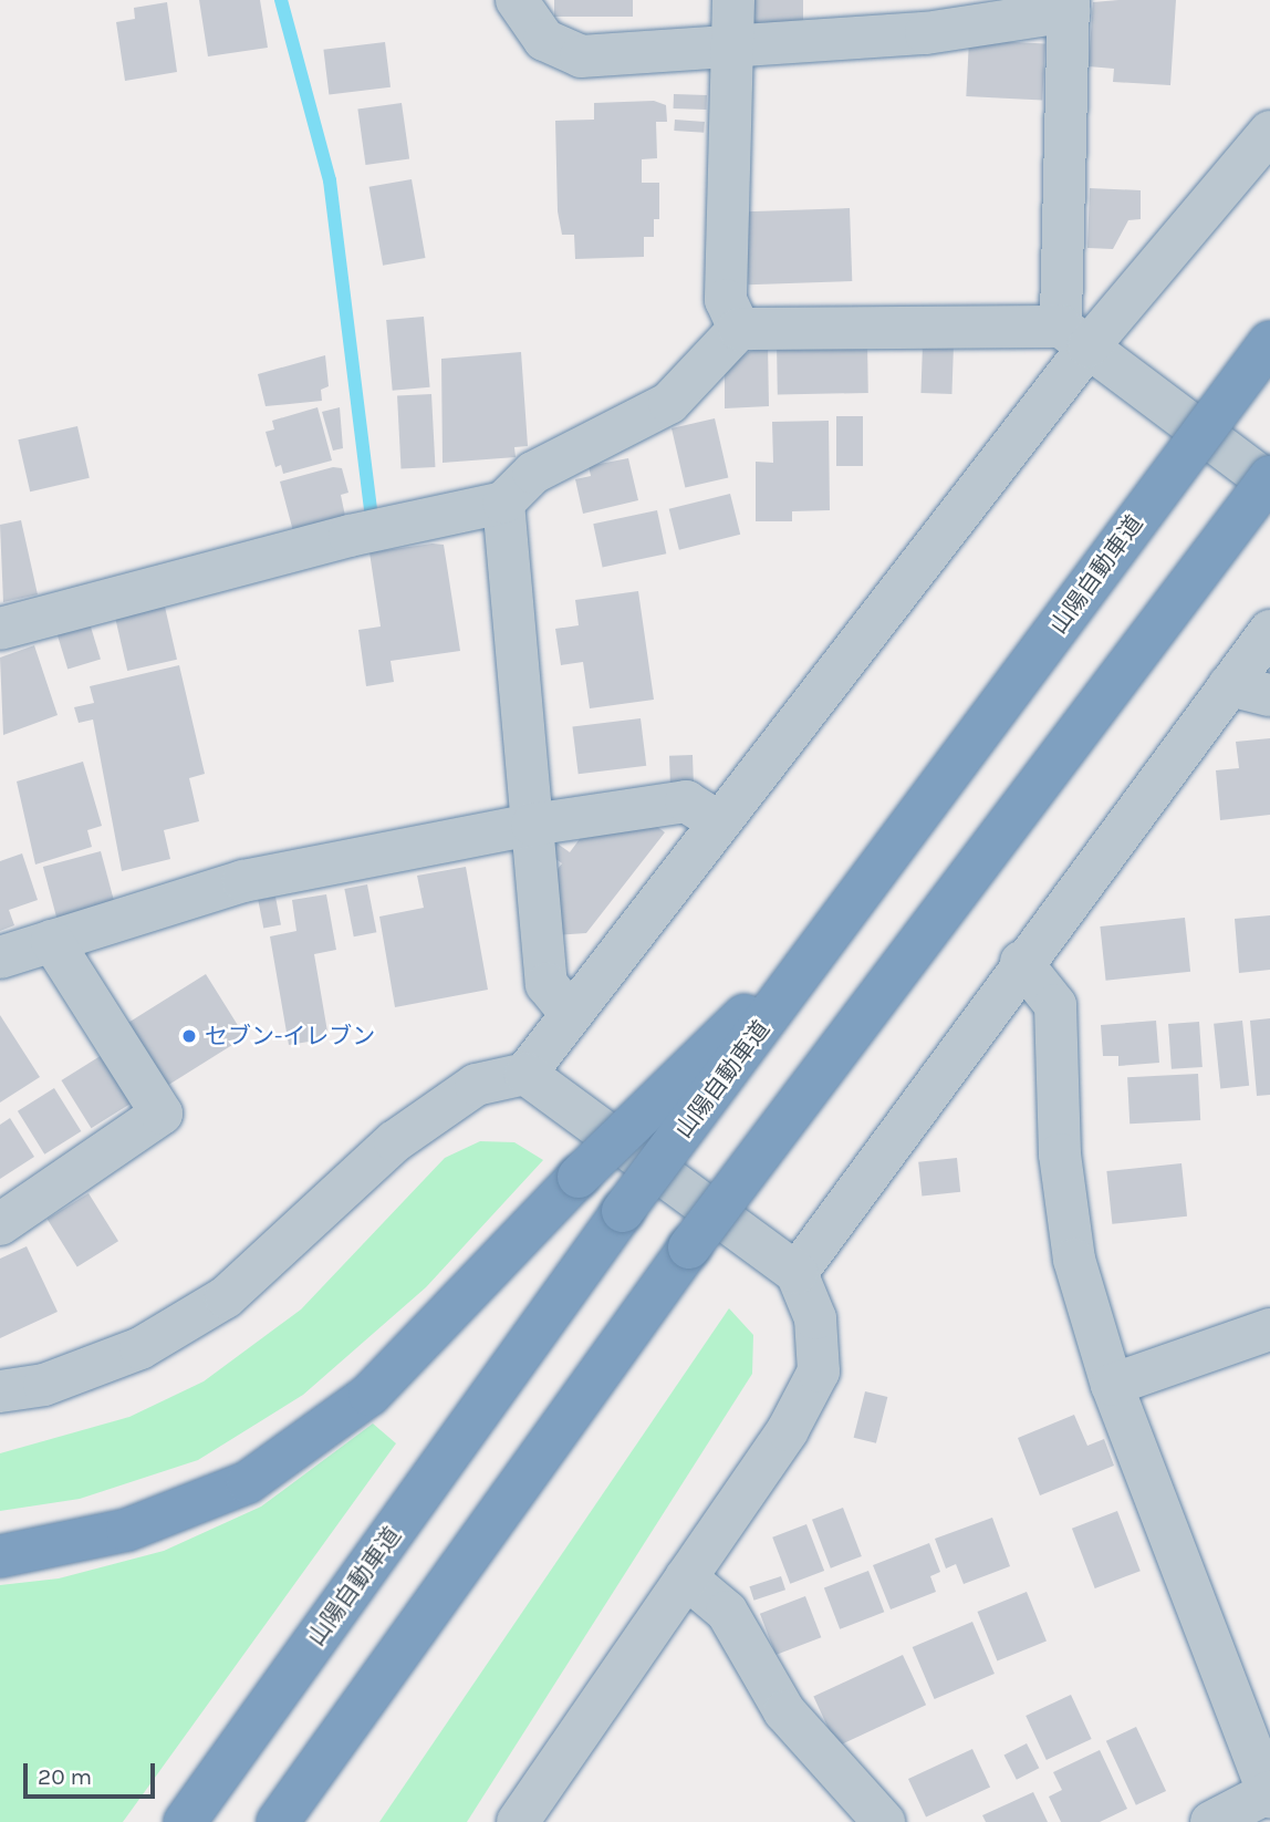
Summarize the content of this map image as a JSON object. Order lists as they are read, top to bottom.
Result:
{
  "streets": {
    "highway": ["山陽自動車道"]
  },
  "places": ["セブン-イレブン"],
  "scale_bar": "20 m"
}
